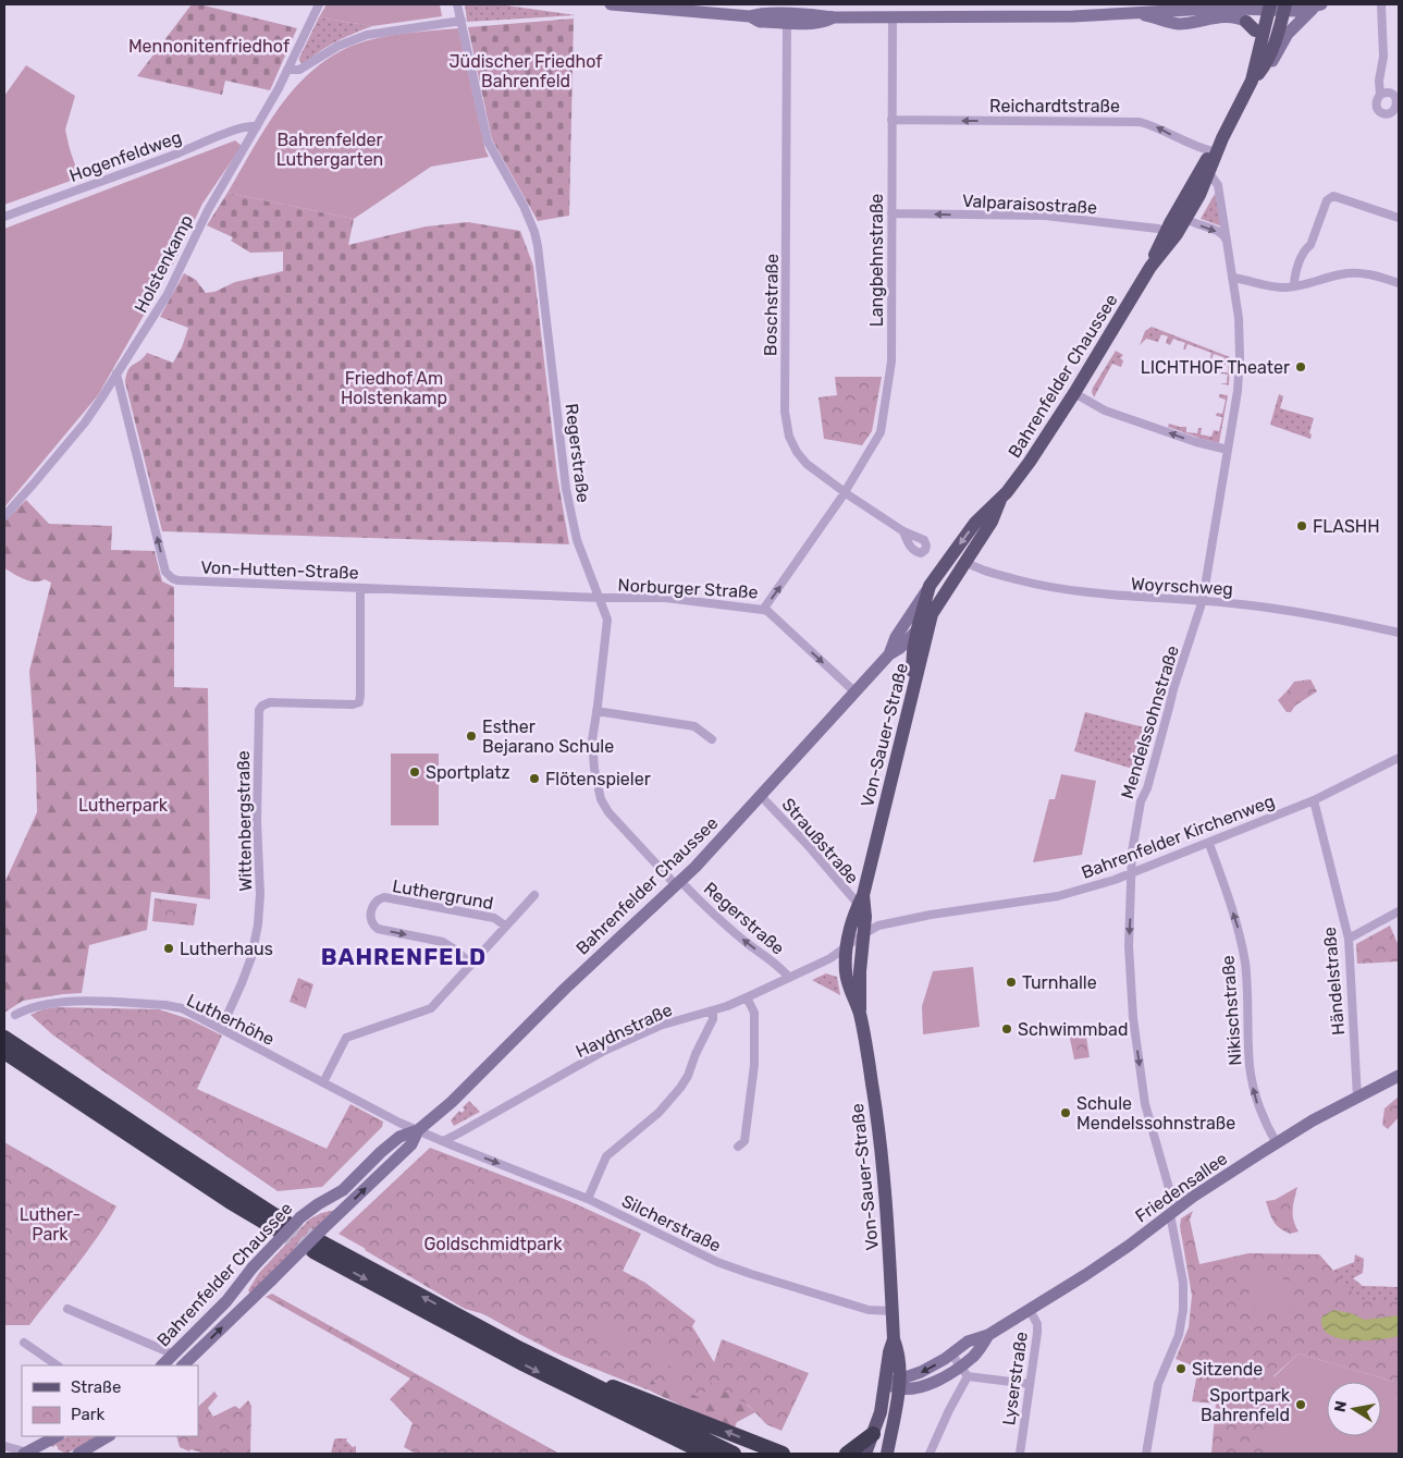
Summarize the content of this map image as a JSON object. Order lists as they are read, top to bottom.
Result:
{
  "streets": {
    "main road": ["Bahrenfelder Chaussee", "Von-Sauer-Straße", "Friedensallee"],
    "street": [
      "Reichardtstraße",
      "Hogenfeldweg",
      "Valparaisostraße",
      "Langbehnstraße",
      "Holstenkamp",
      "Boschstraße",
      "Regerstraße",
      "Von-Hutten-Straße",
      "Woyrschweg",
      "Norburger Straße",
      "Mendelssohnstraße",
      "Wittenbergstraße",
      "Bahrenfelder Kirchenweg",
      "Straußstraße",
      "Luthergrund",
      "Händelstraße",
      "Nikischstraße",
      "Lutherhöhe",
      "Haydnstraße",
      "Silcherstraße",
      "Lyserstraße"
    ]
  },
  "crossings": [
    ["Reichardtstraße", "Langbehnstraße"],
    ["Reichardtstraße", "Bahrenfelder Chaussee"],
    ["Hogenfeldweg", "Holstenkamp"],
    ["Valparaisostraße", "Langbehnstraße"],
    ["Valparaisostraße", "Bahrenfelder Chaussee"],
    ["Langbehnstraße", "Boschstraße"],
    ["Langbehnstraße", "Norburger Straße"],
    ["Holstenkamp", "Von-Hutten-Straße"],
    ["Boschstraße", "Norburger Straße"],
    ["Bahrenfelder Chaussee", "Regerstraße"],
    ["Bahrenfelder Chaussee", "Woyrschweg"],
    ["Bahrenfelder Chaussee", "Mendelssohnstraße"],
    ["Bahrenfelder Chaussee", "Von-Sauer-Straße"],
    ["Bahrenfelder Chaussee", "Straußstraße"],
    ["Bahrenfelder Chaussee", "Lutherhöhe"],
    ["Regerstraße", "Von-Hutten-Straße"],
    ["Regerstraße", "Norburger Straße"],
    ["Regerstraße", "Haydnstraße"],
    ["Von-Hutten-Straße", "Norburger Straße"],
    ["Von-Hutten-Straße", "Wittenbergstraße"],
    ["Woyrschweg", "Mendelssohnstraße"],
    ["Mendelssohnstraße", "Bahrenfelder Kirchenweg"],
    ["Mendelssohnstraße", "Friedensallee"],
    ["Von-Sauer-Straße", "Bahrenfelder Kirchenweg"],
    ["Von-Sauer-Straße", "Straußstraße"],
    ["Von-Sauer-Straße", "Haydnstraße"],
    ["Von-Sauer-Straße", "Friedensallee"],
    ["Von-Sauer-Straße", "Silcherstraße"],
    ["Wittenbergstraße", "Lutherhöhe"],
    ["Bahrenfelder Kirchenweg", "Händelstraße"],
    ["Bahrenfelder Kirchenweg", "Nikischstraße"],
    ["Händelstraße", "Friedensallee"],
    ["Nikischstraße", "Friedensallee"],
    ["Haydnstraße", "Silcherstraße"],
    ["Friedensallee", "Lyserstraße"]
  ],
  "one_way": [
    "Reichardtstraße",
    "Valparaisostraße",
    "Von-Hutten-Straße",
    "Norburger Straße",
    "Nikischstraße"
  ],
  "districts": ["BAHRENFELD"],
  "parks": [
    "Mennonitenfriedhof",
    "Jüdischer Friedhof Bahrenfeld",
    "Bahrenfelder Luthergarten",
    "Friedhof Am Holstenkamp",
    "Lutherpark",
    "Luther- Park",
    "Goldschmidtpark"
  ],
  "places": [
    "LICHTHOF Theater",
    "FLASHH",
    "Esther Bejarano Schule",
    "Sportplatz",
    "Flötenspieler",
    "Lutherhaus",
    "Turnhalle",
    "Schwimmbad",
    "Schule Mendelssohnstraße",
    "Sitzende",
    "Sportpark Bahrenfeld"
  ],
  "legend": ["Straße", "Park"],
  "north": "left"
}
